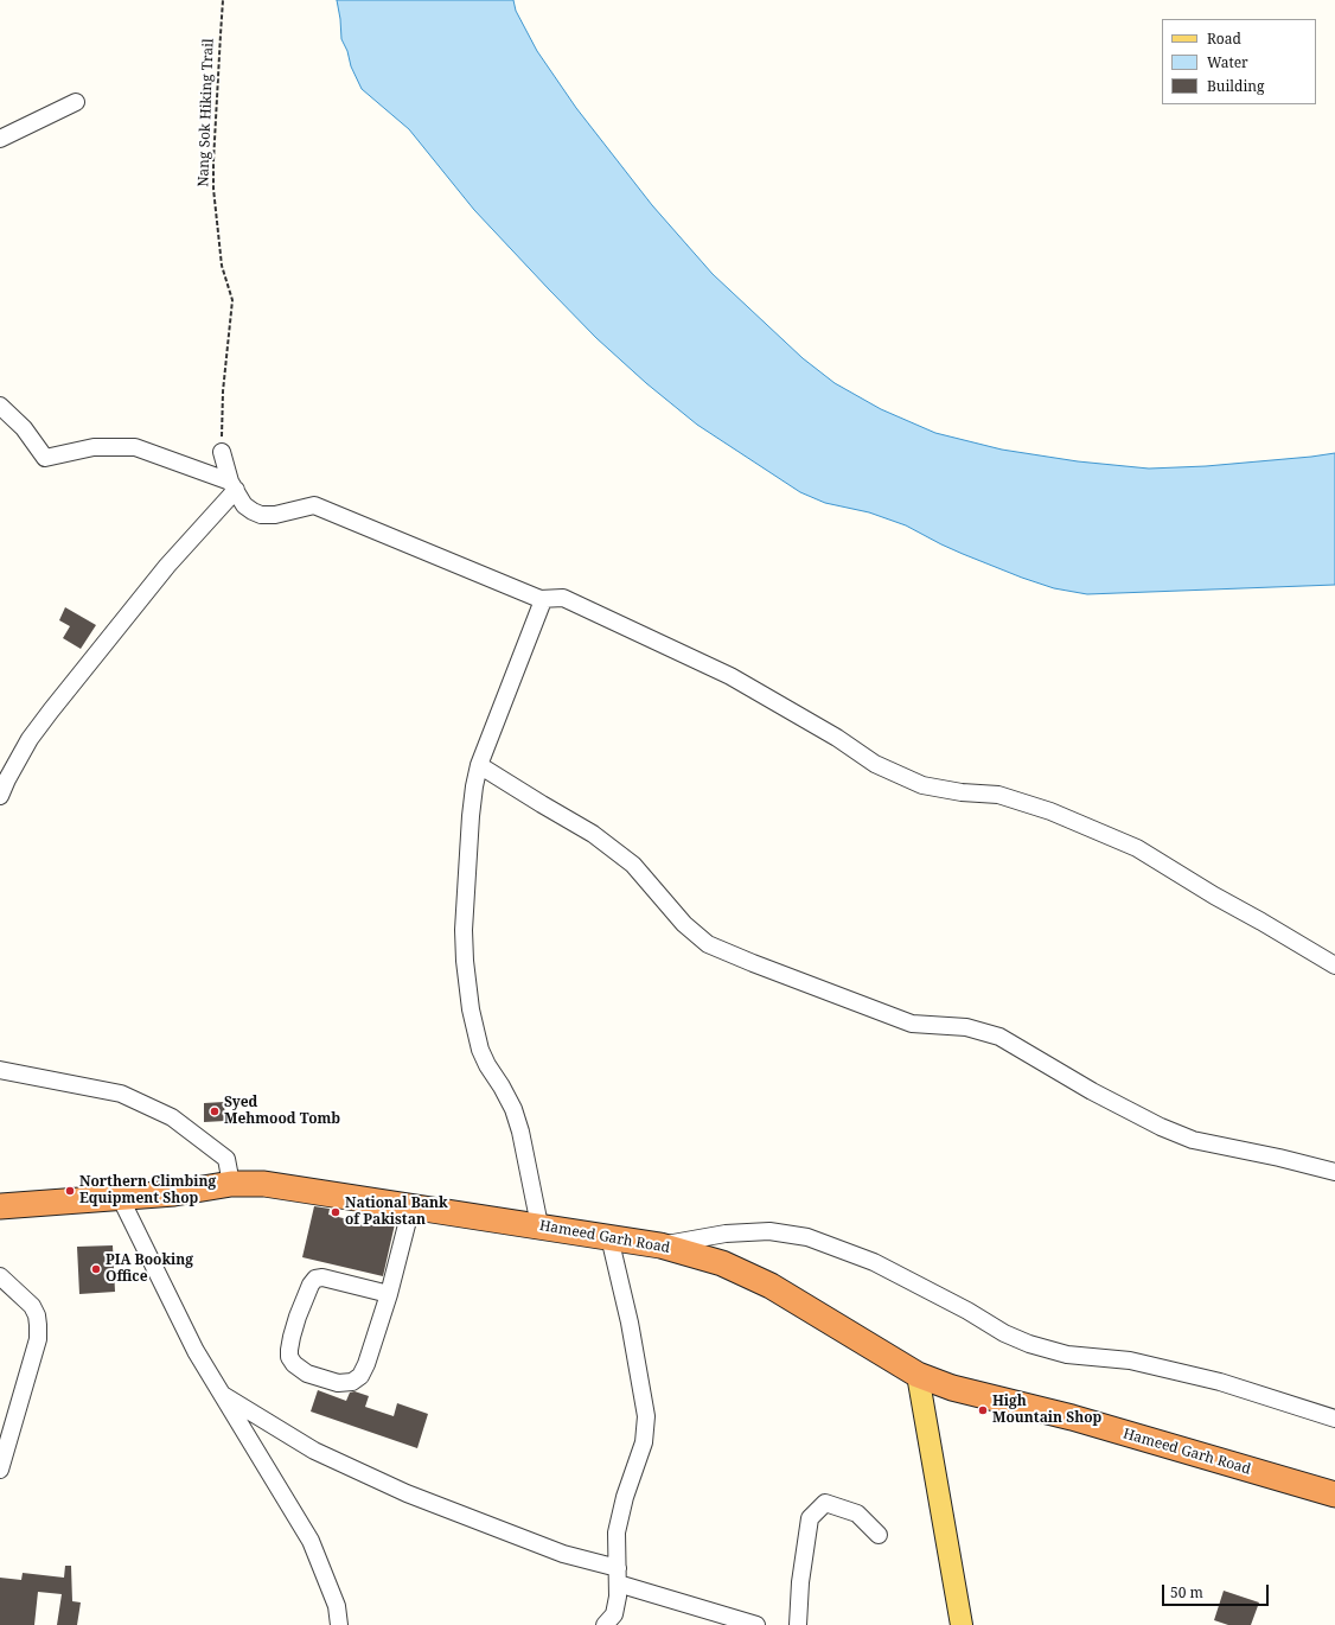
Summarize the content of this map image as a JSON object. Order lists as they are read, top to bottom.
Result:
{
  "streets": {
    "highway": ["Hameed Garh Road"],
    "path": ["Nang Sok Hiking Trail"]
  },
  "places": [
    "Syed Mehmood Tomb",
    "Northern Climbing Equipment Shop",
    "National Bank of Pakistan",
    "PIA Booking Office",
    "High Mountain Shop"
  ],
  "legend": ["Road", "Water", "Building"],
  "scale_bar": "50 m"
}
